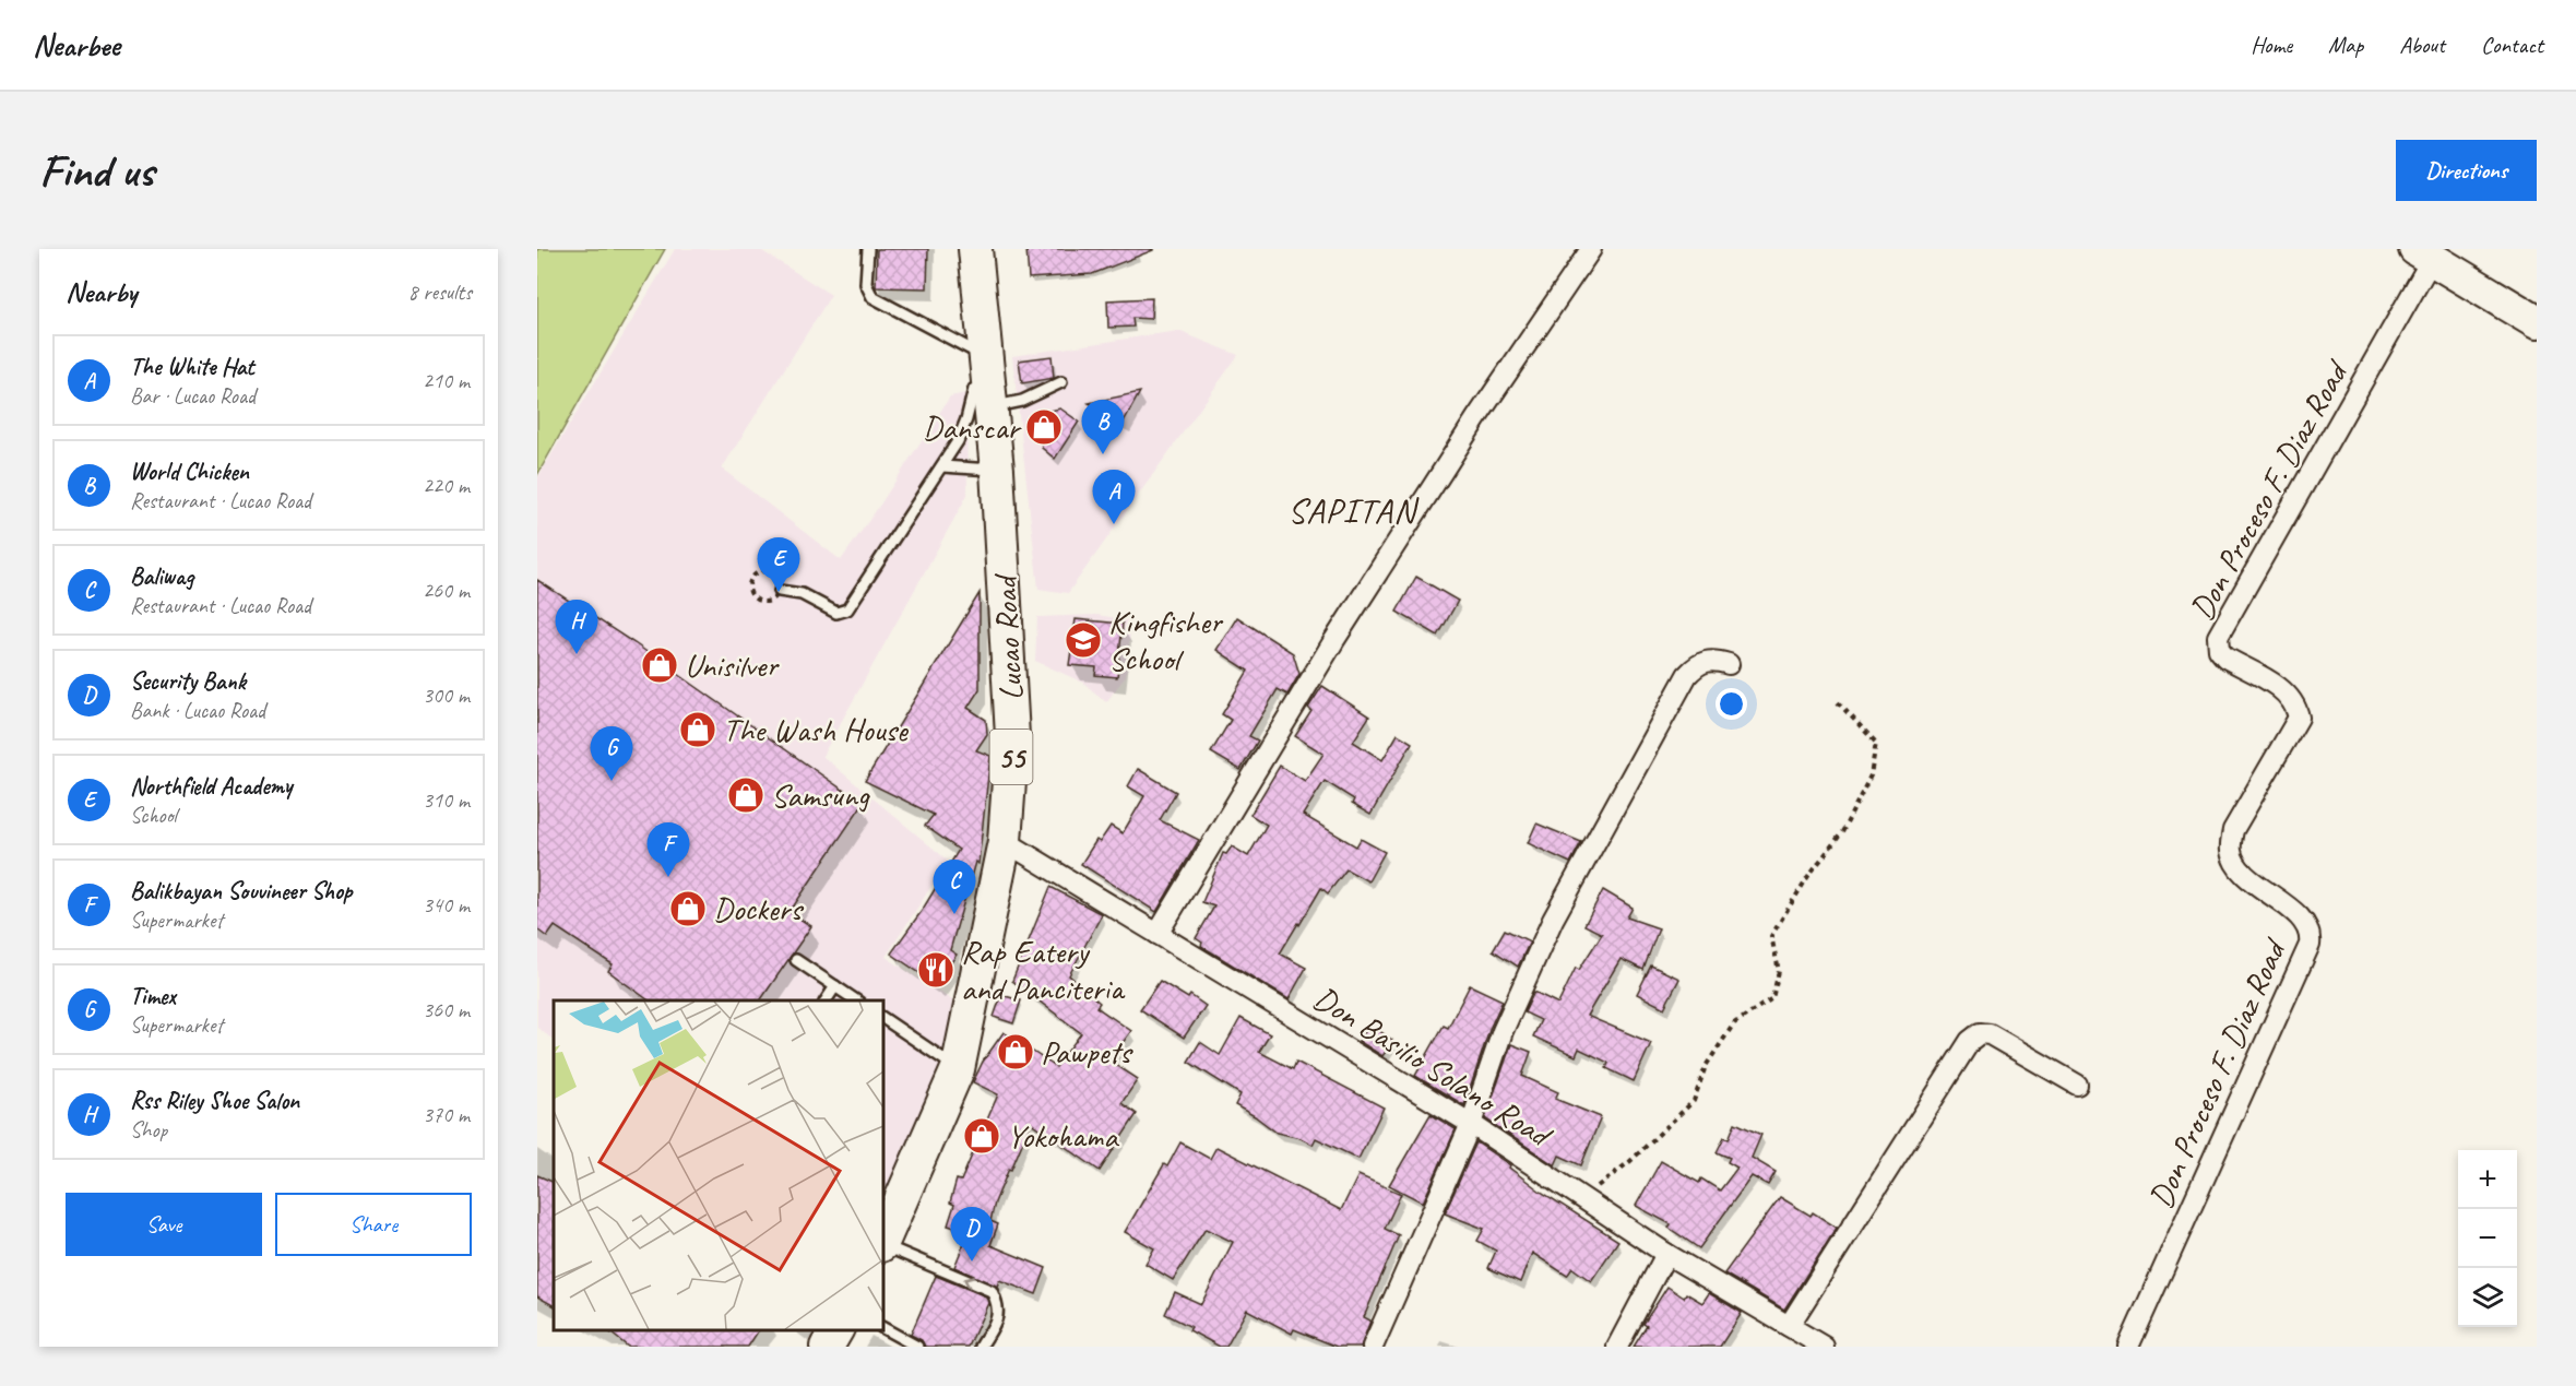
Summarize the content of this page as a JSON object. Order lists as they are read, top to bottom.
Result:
{
  "streets": {
    "highway": ["Lucao Road", "55"],
    "street": ["Don Proceso F. Diaz Road", "Don Basilio Solano Road"]
  },
  "crossings": [
    ["Lucao Road", "Don Basilio Solano Road"]
  ],
  "districts": ["SAPITAN"],
  "places": {
    "shop": [
      "Danscar",
      "Unisilver",
      "The Wash House",
      "Samsung",
      "Dockers",
      "Pawpets",
      "Yokohama"
    ],
    "school or university": ["Kingfisher School"],
    "restaurant": ["Rap Eatery and Panciteria"]
  },
  "page": {
    "header": "Nearbee",
    "nav": [
      "Home",
      "Map",
      "About",
      "Contact"
    ],
    "buttons": [
      "Directions",
      ["Save", "Share"]
    ],
    "title": "Find us",
    "heading": ["Nearby", "8 results"],
    "list": [
      {
        "mark": "A",
        "name": "The White Hat",
        "note": "Bar · Lucao Road",
        "value": "210 m"
      },
      {
        "mark": "B",
        "name": "World Chicken",
        "note": "Restaurant · Lucao Road",
        "value": "220 m"
      },
      {
        "mark": "C",
        "name": "Baliwag",
        "note": "Restaurant · Lucao Road",
        "value": "260 m"
      },
      {
        "mark": "D",
        "name": "Security Bank",
        "note": "Bank · Lucao Road",
        "value": "300 m"
      },
      {
        "mark": "E",
        "name": "Northfield Academy",
        "note": "School",
        "value": "310 m"
      },
      {
        "mark": "F",
        "name": "Balikbayan Souvineer Shop",
        "note": "Supermarket",
        "value": "340 m"
      },
      {
        "mark": "G",
        "name": "Timex",
        "note": "Supermarket",
        "value": "360 m"
      },
      {
        "mark": "H",
        "name": "Rss Riley Shoe Salon",
        "note": "Shop",
        "value": "370 m"
      }
    ],
    "pins": [
      "B",
      "A",
      "E",
      "H",
      "G",
      "F",
      "C",
      "D"
    ],
    "map_buttons": ["+", "−"]
  }
}
